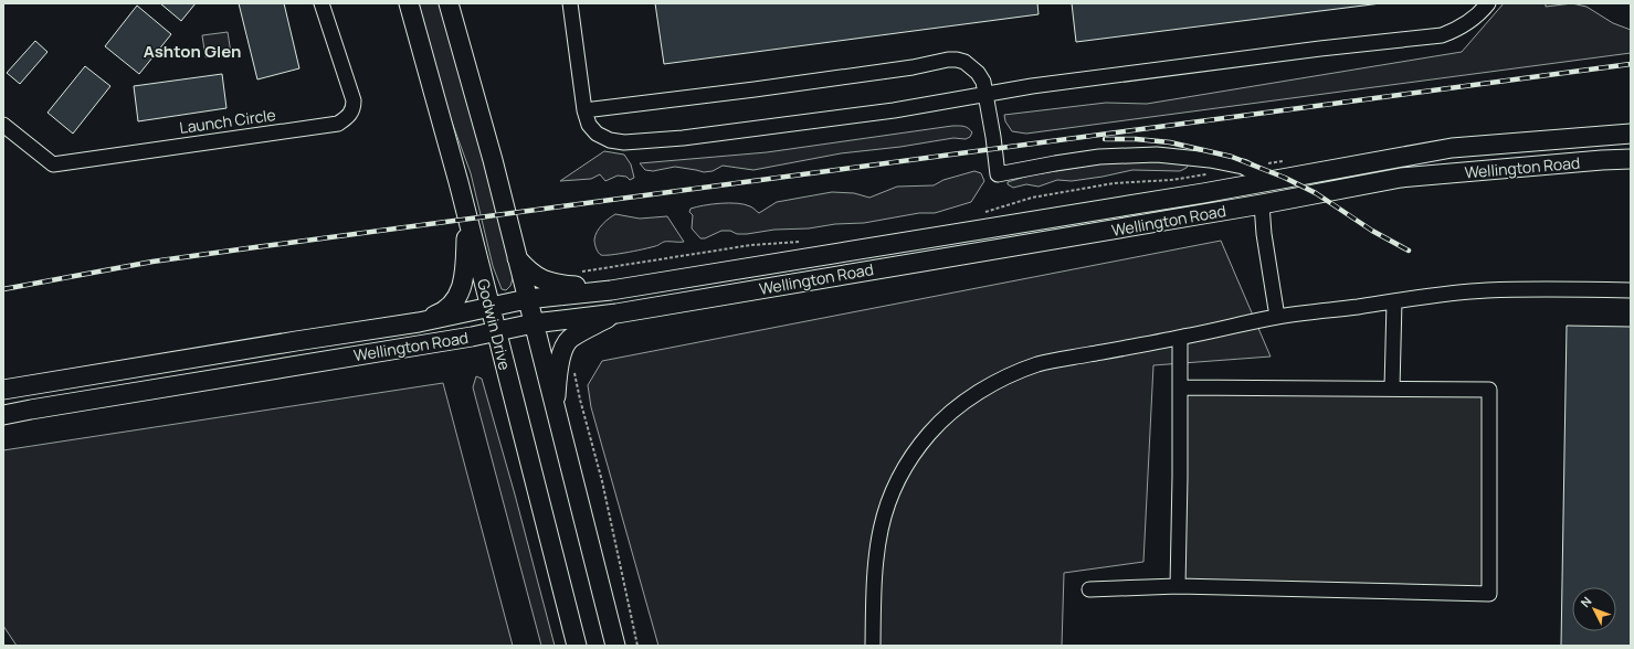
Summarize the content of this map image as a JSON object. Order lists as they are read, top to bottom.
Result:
{
  "streets": {
    "main road": ["Wellington Road", "Godwin Drive"],
    "street": ["Launch Circle"]
  },
  "crossings": [
    ["Wellington Road", "Godwin Drive"]
  ],
  "districts": ["Ashton Glen"],
  "north": "top left"
}
